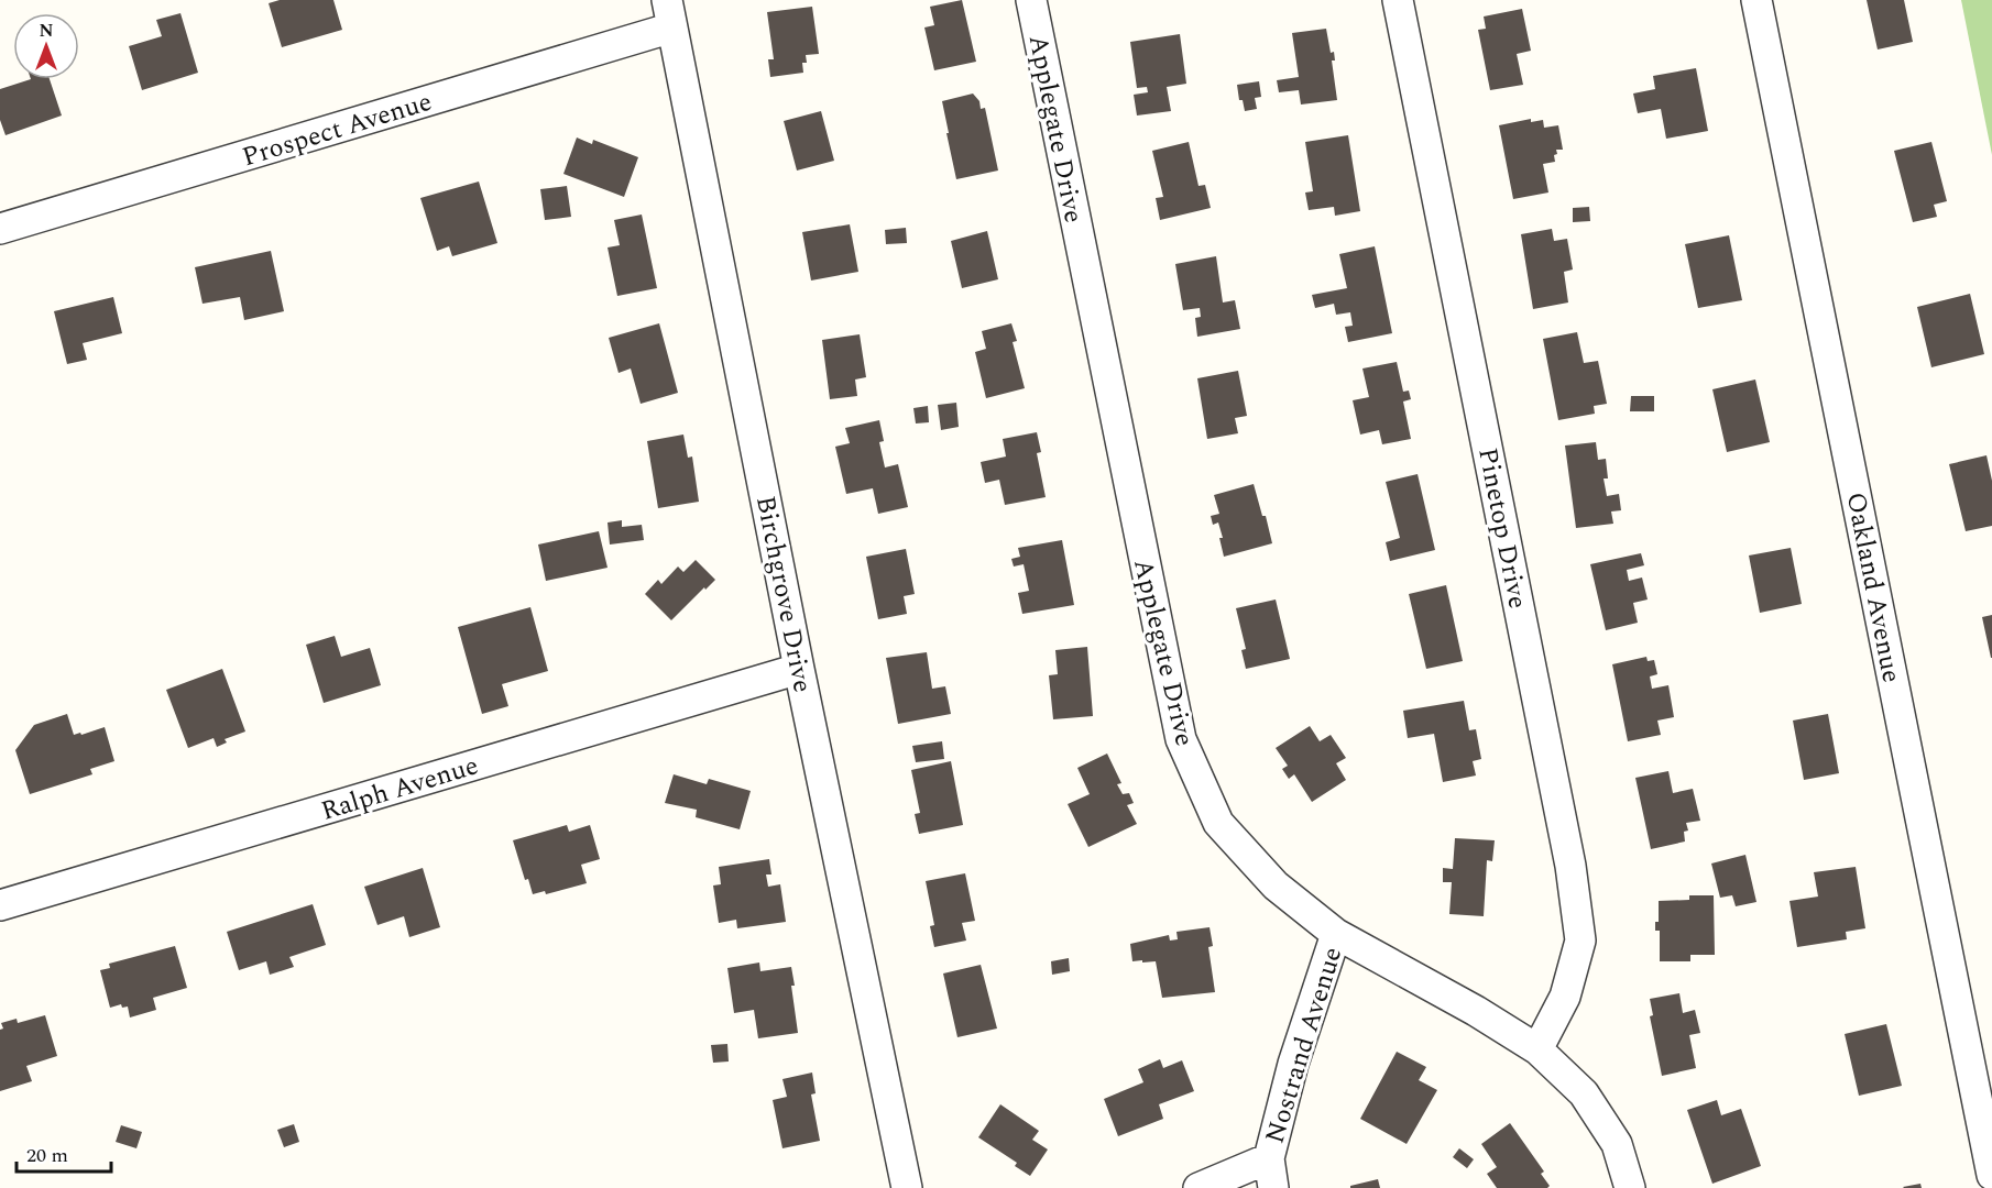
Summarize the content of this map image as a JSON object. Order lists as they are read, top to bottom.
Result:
{
  "streets": {
    "street": [
      "Prospect Avenue",
      "Applegate Drive",
      "Pinetop Drive",
      "Oakland Avenue",
      "Birchgrove Drive",
      "Ralph Avenue",
      "Nostrand Avenue"
    ]
  },
  "crossings": [
    ["Prospect Avenue", "Birchgrove Drive"],
    ["Applegate Drive", "Pinetop Drive"],
    ["Applegate Drive", "Nostrand Avenue"],
    ["Birchgrove Drive", "Ralph Avenue"]
  ],
  "scale_bar": "20 m",
  "north": "top"
}
